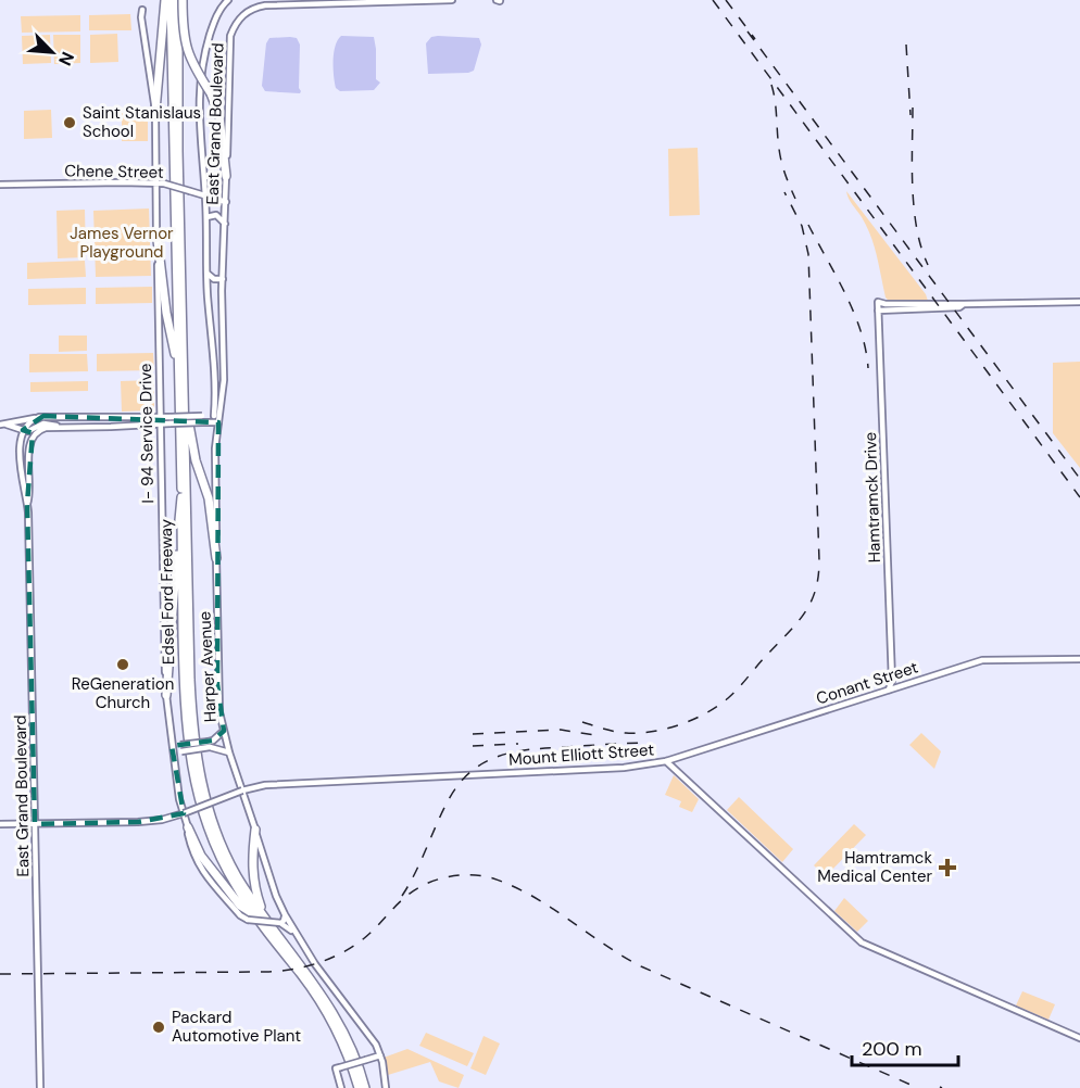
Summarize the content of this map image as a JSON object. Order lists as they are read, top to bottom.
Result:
{
  "streets": {
    "highway": ["Edsel Ford Freeway"],
    "main road": [
      "East Grand Boulevard",
      "Chene Street",
      "I- 94 Service Drive",
      "Hamtramck Drive",
      "Harper Avenue",
      "Conant Street",
      "Mount Elliott Street"
    ]
  },
  "crossings": [
    ["East Grand Boulevard", "Chene Street"],
    ["East Grand Boulevard", "Harper Avenue"],
    ["East Grand Boulevard", "Mount Elliott Street"],
    ["Hamtramck Drive", "Conant Street"],
    ["Harper Avenue", "Mount Elliott Street"],
    ["Conant Street", "Mount Elliott Street"]
  ],
  "parks": ["James Vernor Playground"],
  "places": {
    "other": ["Saint Stanislaus School", "ReGeneration Church", "Packard Automotive Plant"],
    "health": ["Hamtramck Medical Center"]
  },
  "scale_bar": "200 m",
  "north": "bottom right"
}
